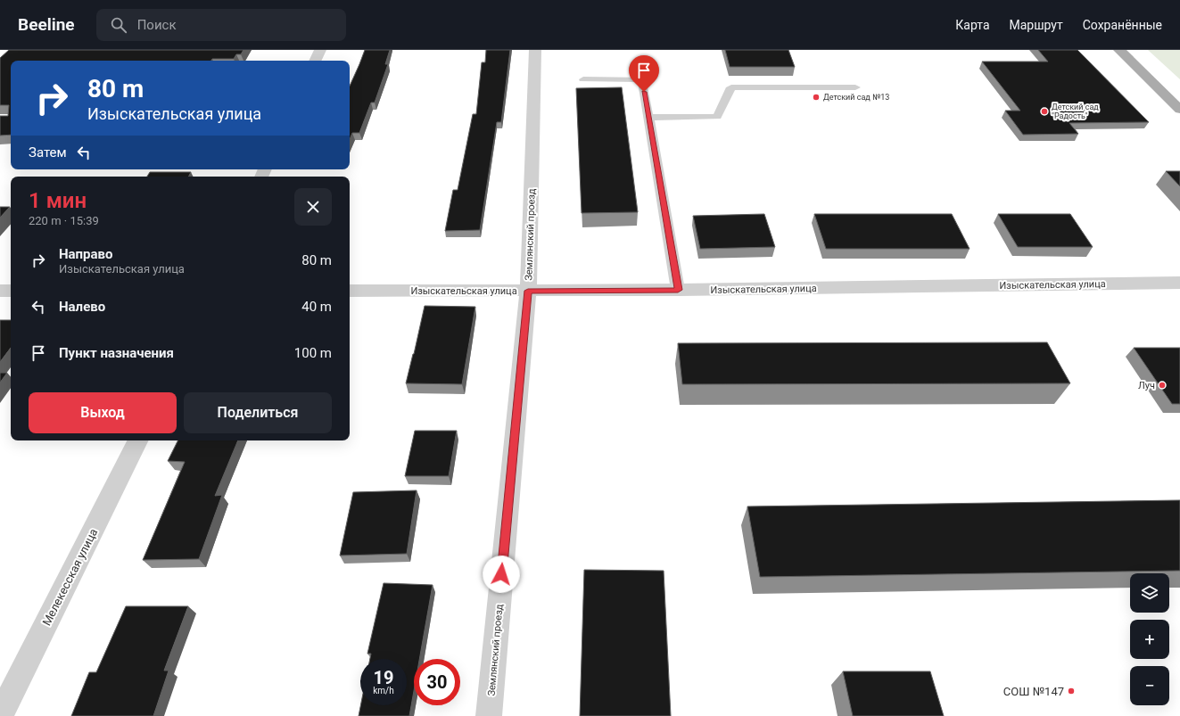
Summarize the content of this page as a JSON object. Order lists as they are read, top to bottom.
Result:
{
  "streets": {
    "street": ["Землянский проезд", "Изыскательская улица", "Мелекесская улица"]
  },
  "crossings": [
    ["Землянский проезд", "Изыскательская улица"]
  ],
  "places": [
    "Детский сад №13",
    "Детский сад \"Радость\"",
    "Луч",
    "СОШ №147"
  ],
  "page": {
    "header": "Beeline",
    "search": "Поиск",
    "nav": ["Карта", "Маршрут", "Сохранённые"],
    "turn": ["80 m", "Изыскательская улица"],
    "then": "Затем",
    "heading": ["1 мин", "220 m · 15:39"],
    "list": [
      {
        "name": "Направо",
        "note": "Изыскательская улица",
        "value": "80 m"
      },
      {
        "name": "Налево",
        "value": "40 m"
      },
      {
        "name": "Пункт назначения",
        "value": "100 m"
      }
    ],
    "buttons": ["Выход", "Поделиться"],
    "map_buttons": ["+", "−"],
    "speed": "19 km/h",
    "limit": "30"
  }
}
